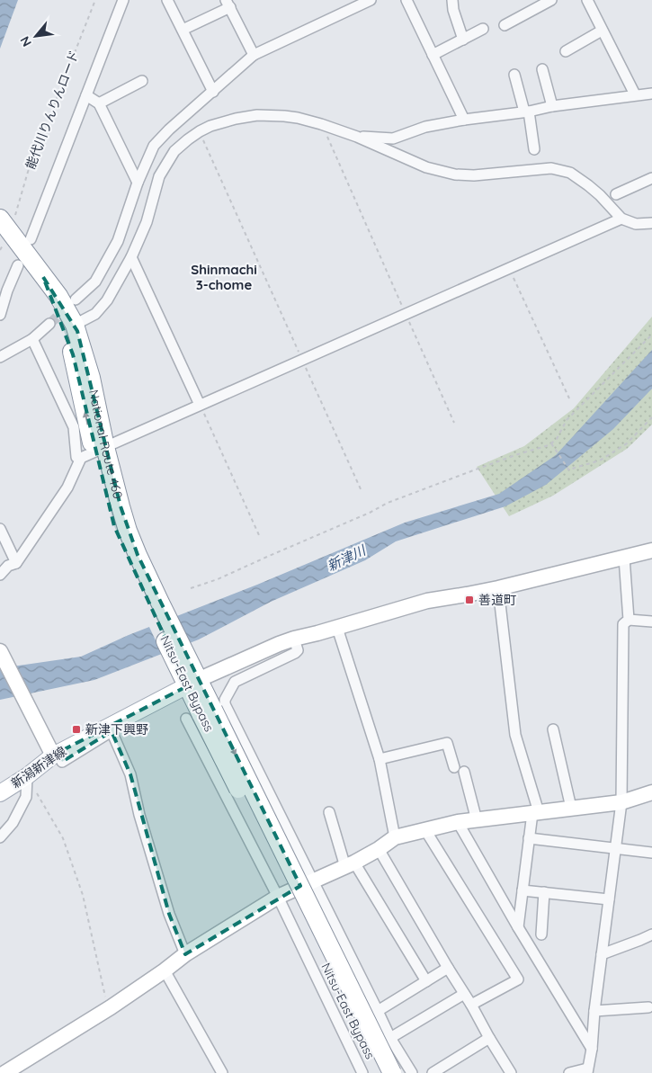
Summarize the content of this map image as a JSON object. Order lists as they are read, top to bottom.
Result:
{
  "streets": {
    "highway": ["National Route 460", "Nitsu-East Bypass"],
    "main road": ["新潟新津線"],
    "path": ["能代川りんりんロード"]
  },
  "crossings": [
    ["能代川りんりんロード", "National Route 460"],
    ["National Route 460", "Nitsu-East Bypass"],
    ["National Route 460", "新潟新津線"],
    ["Nitsu-East Bypass", "新潟新津線"]
  ],
  "districts": ["Shinmachi 3-chome"],
  "water": ["新津川"],
  "places": {
    "transit": ["善道町", "新津下興野"]
  },
  "north": "bottom left"
}
